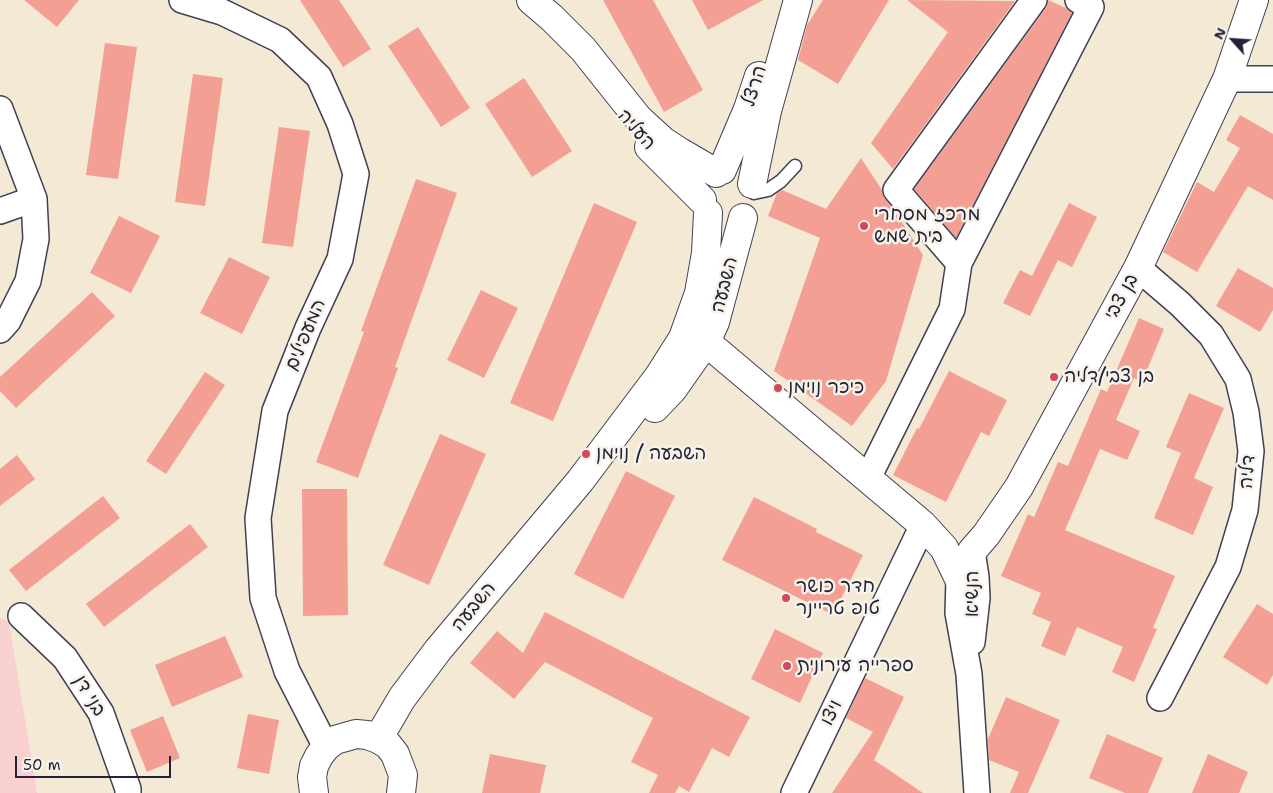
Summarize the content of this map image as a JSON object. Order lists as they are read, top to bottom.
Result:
{
  "streets": {
    "main road": [
      "הרצל",
      "העליה",
      "השבעה",
      "בן צבי",
      "הנשיא"
    ],
    "street": [
      "המעפילים",
      "דליה",
      "בני דן",
      "ויצו"
    ]
  },
  "crossings": [
    ["הרצל", "העליה"],
    ["הרצל", "השבעה"],
    ["העליה", "השבעה"],
    ["בן צבי", "דליה"],
    ["בן צבי", "הנשיא"],
    ["הנשיא", "ויצו"]
  ],
  "places": [
    "מרכז מסחרי בית שמש",
    "בן צבי/דליה",
    "כיכר נוימן",
    "השבעה / נוימן",
    "חדר כושר טופ טריינר",
    "ספרייה עירונית"
  ],
  "scale_bar": "50 m",
  "north": "top left"
}
